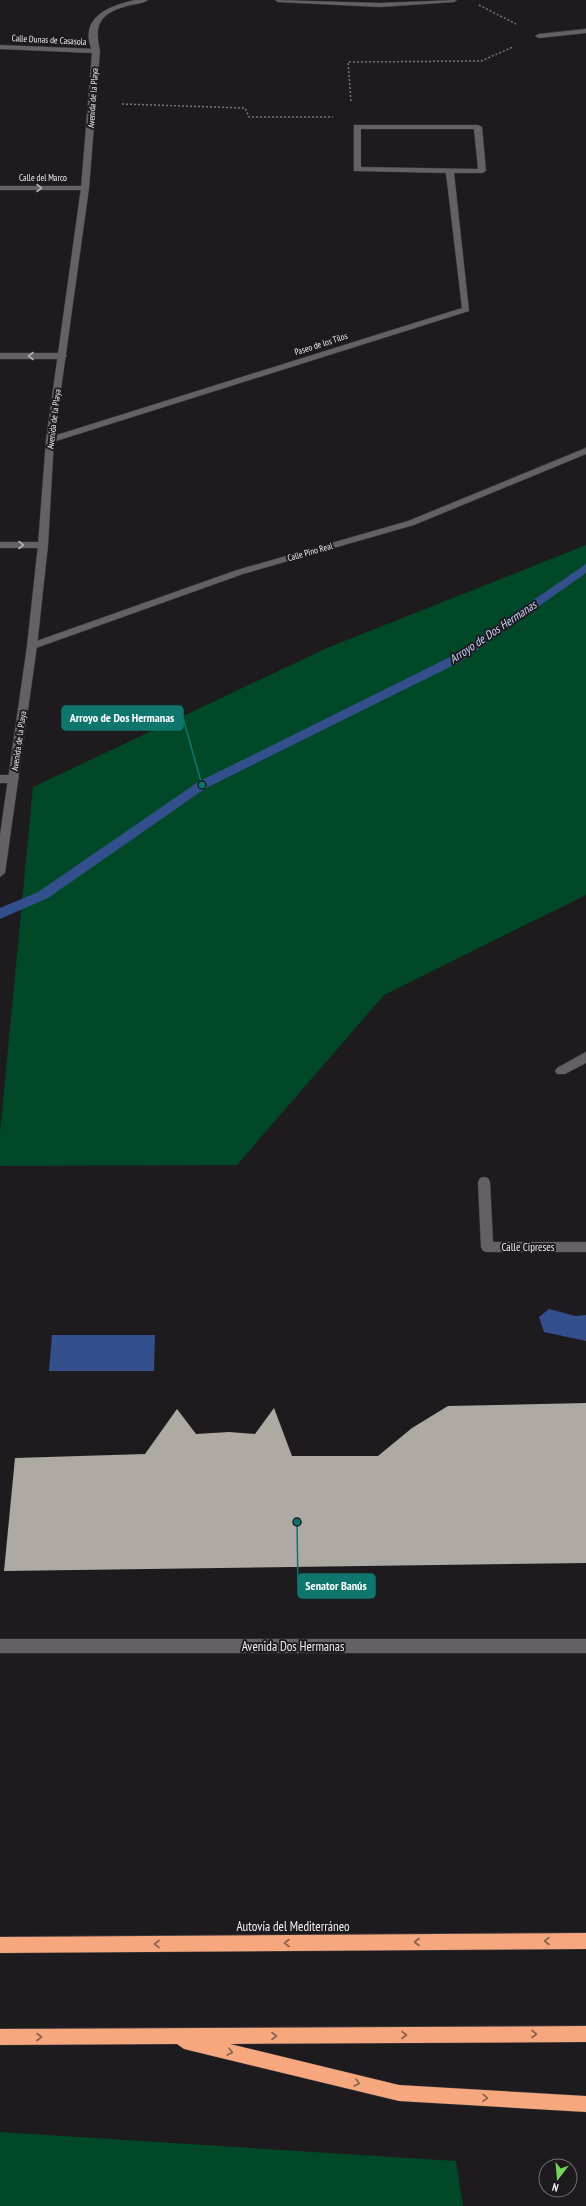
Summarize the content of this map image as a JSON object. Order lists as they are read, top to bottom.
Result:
{
  "streets": {
    "highway": ["Autovía del Mediterráneo"],
    "street": [
      "Calle Dunas de Casasola",
      "Avenida de la Playa",
      "Calle del Marco",
      "Paseo de los Tilos",
      "Calle Pino Real",
      "Calle Cipreses",
      "Avenida Dos Hermanas"
    ]
  },
  "crossings": [
    ["Calle Dunas de Casasola", "Avenida de la Playa"],
    ["Avenida de la Playa", "Calle del Marco"],
    ["Avenida de la Playa", "Paseo de los Tilos"],
    ["Avenida de la Playa", "Calle Pino Real"]
  ],
  "one_way": ["Calle del Marco"],
  "water": ["Arroyo de Dos Hermanas"],
  "places": ["Arroyo de Dos Hermanas", "Senator Banús"],
  "north": "bottom"
}
